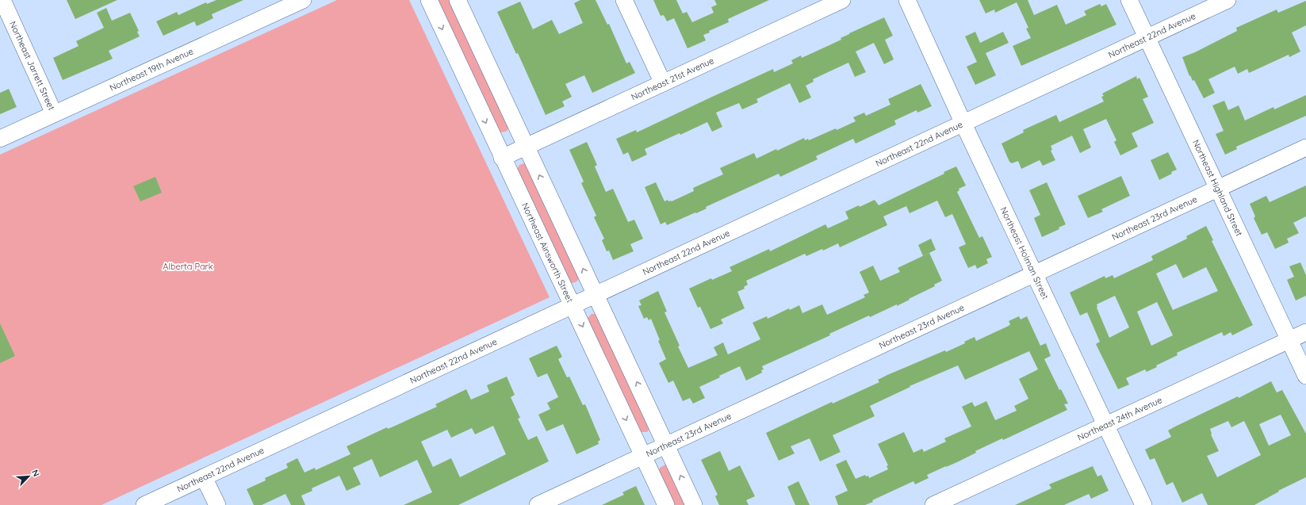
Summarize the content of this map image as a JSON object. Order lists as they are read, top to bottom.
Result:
{
  "streets": {
    "street": [
      "Northeast 22nd Avenue",
      "Northeast Jarrett Street",
      "Northeast 19th Avenue",
      "Northeast 21st Avenue",
      "Northeast Highland Street",
      "Northeast 23rd Avenue",
      "Northeast Ainsworth Street",
      "Northeast Holman Street",
      "Northeast 24th Avenue"
    ]
  },
  "crossings": [
    ["Northeast 22nd Avenue", "Northeast Highland Street"],
    ["Northeast 22nd Avenue", "Northeast Ainsworth Street"],
    ["Northeast 22nd Avenue", "Northeast Holman Street"],
    ["Northeast Jarrett Street", "Northeast 19th Avenue"],
    ["Northeast 21st Avenue", "Northeast Ainsworth Street"],
    ["Northeast Highland Street", "Northeast 23rd Avenue"],
    ["Northeast Highland Street", "Northeast 24th Avenue"],
    ["Northeast 23rd Avenue", "Northeast Ainsworth Street"],
    ["Northeast 23rd Avenue", "Northeast Holman Street"],
    ["Northeast Holman Street", "Northeast 24th Avenue"]
  ],
  "parks": ["Alberta Park"],
  "north": "top right"
}
